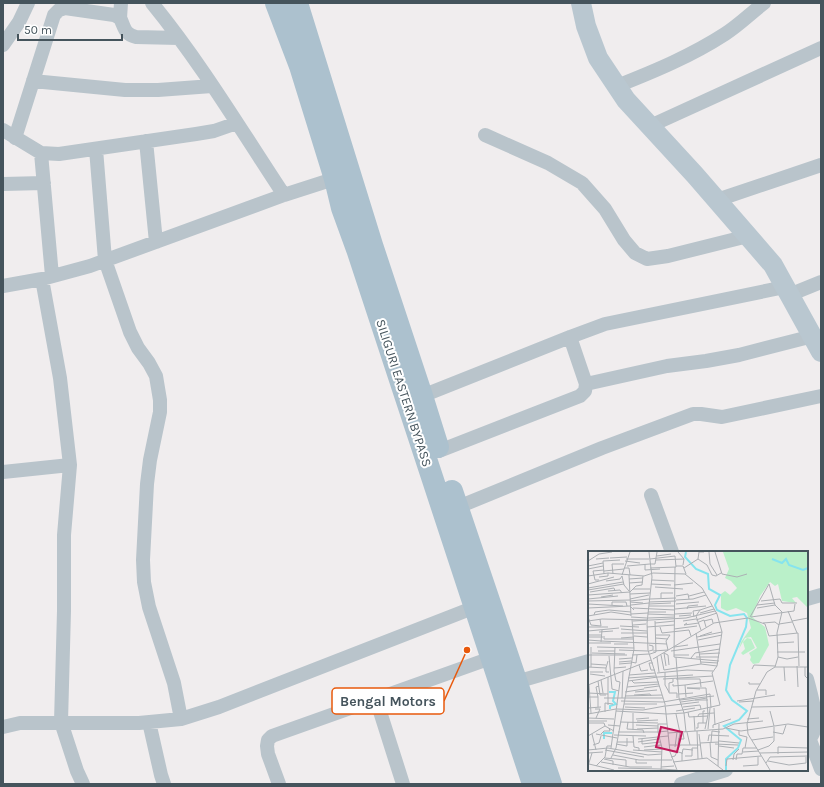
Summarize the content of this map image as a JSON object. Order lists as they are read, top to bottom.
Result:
{
  "streets": {
    "main road": ["SILIGURI EASTERN BYPASS"]
  },
  "places": ["Bengal Motors"],
  "scale_bar": "50 m"
}
